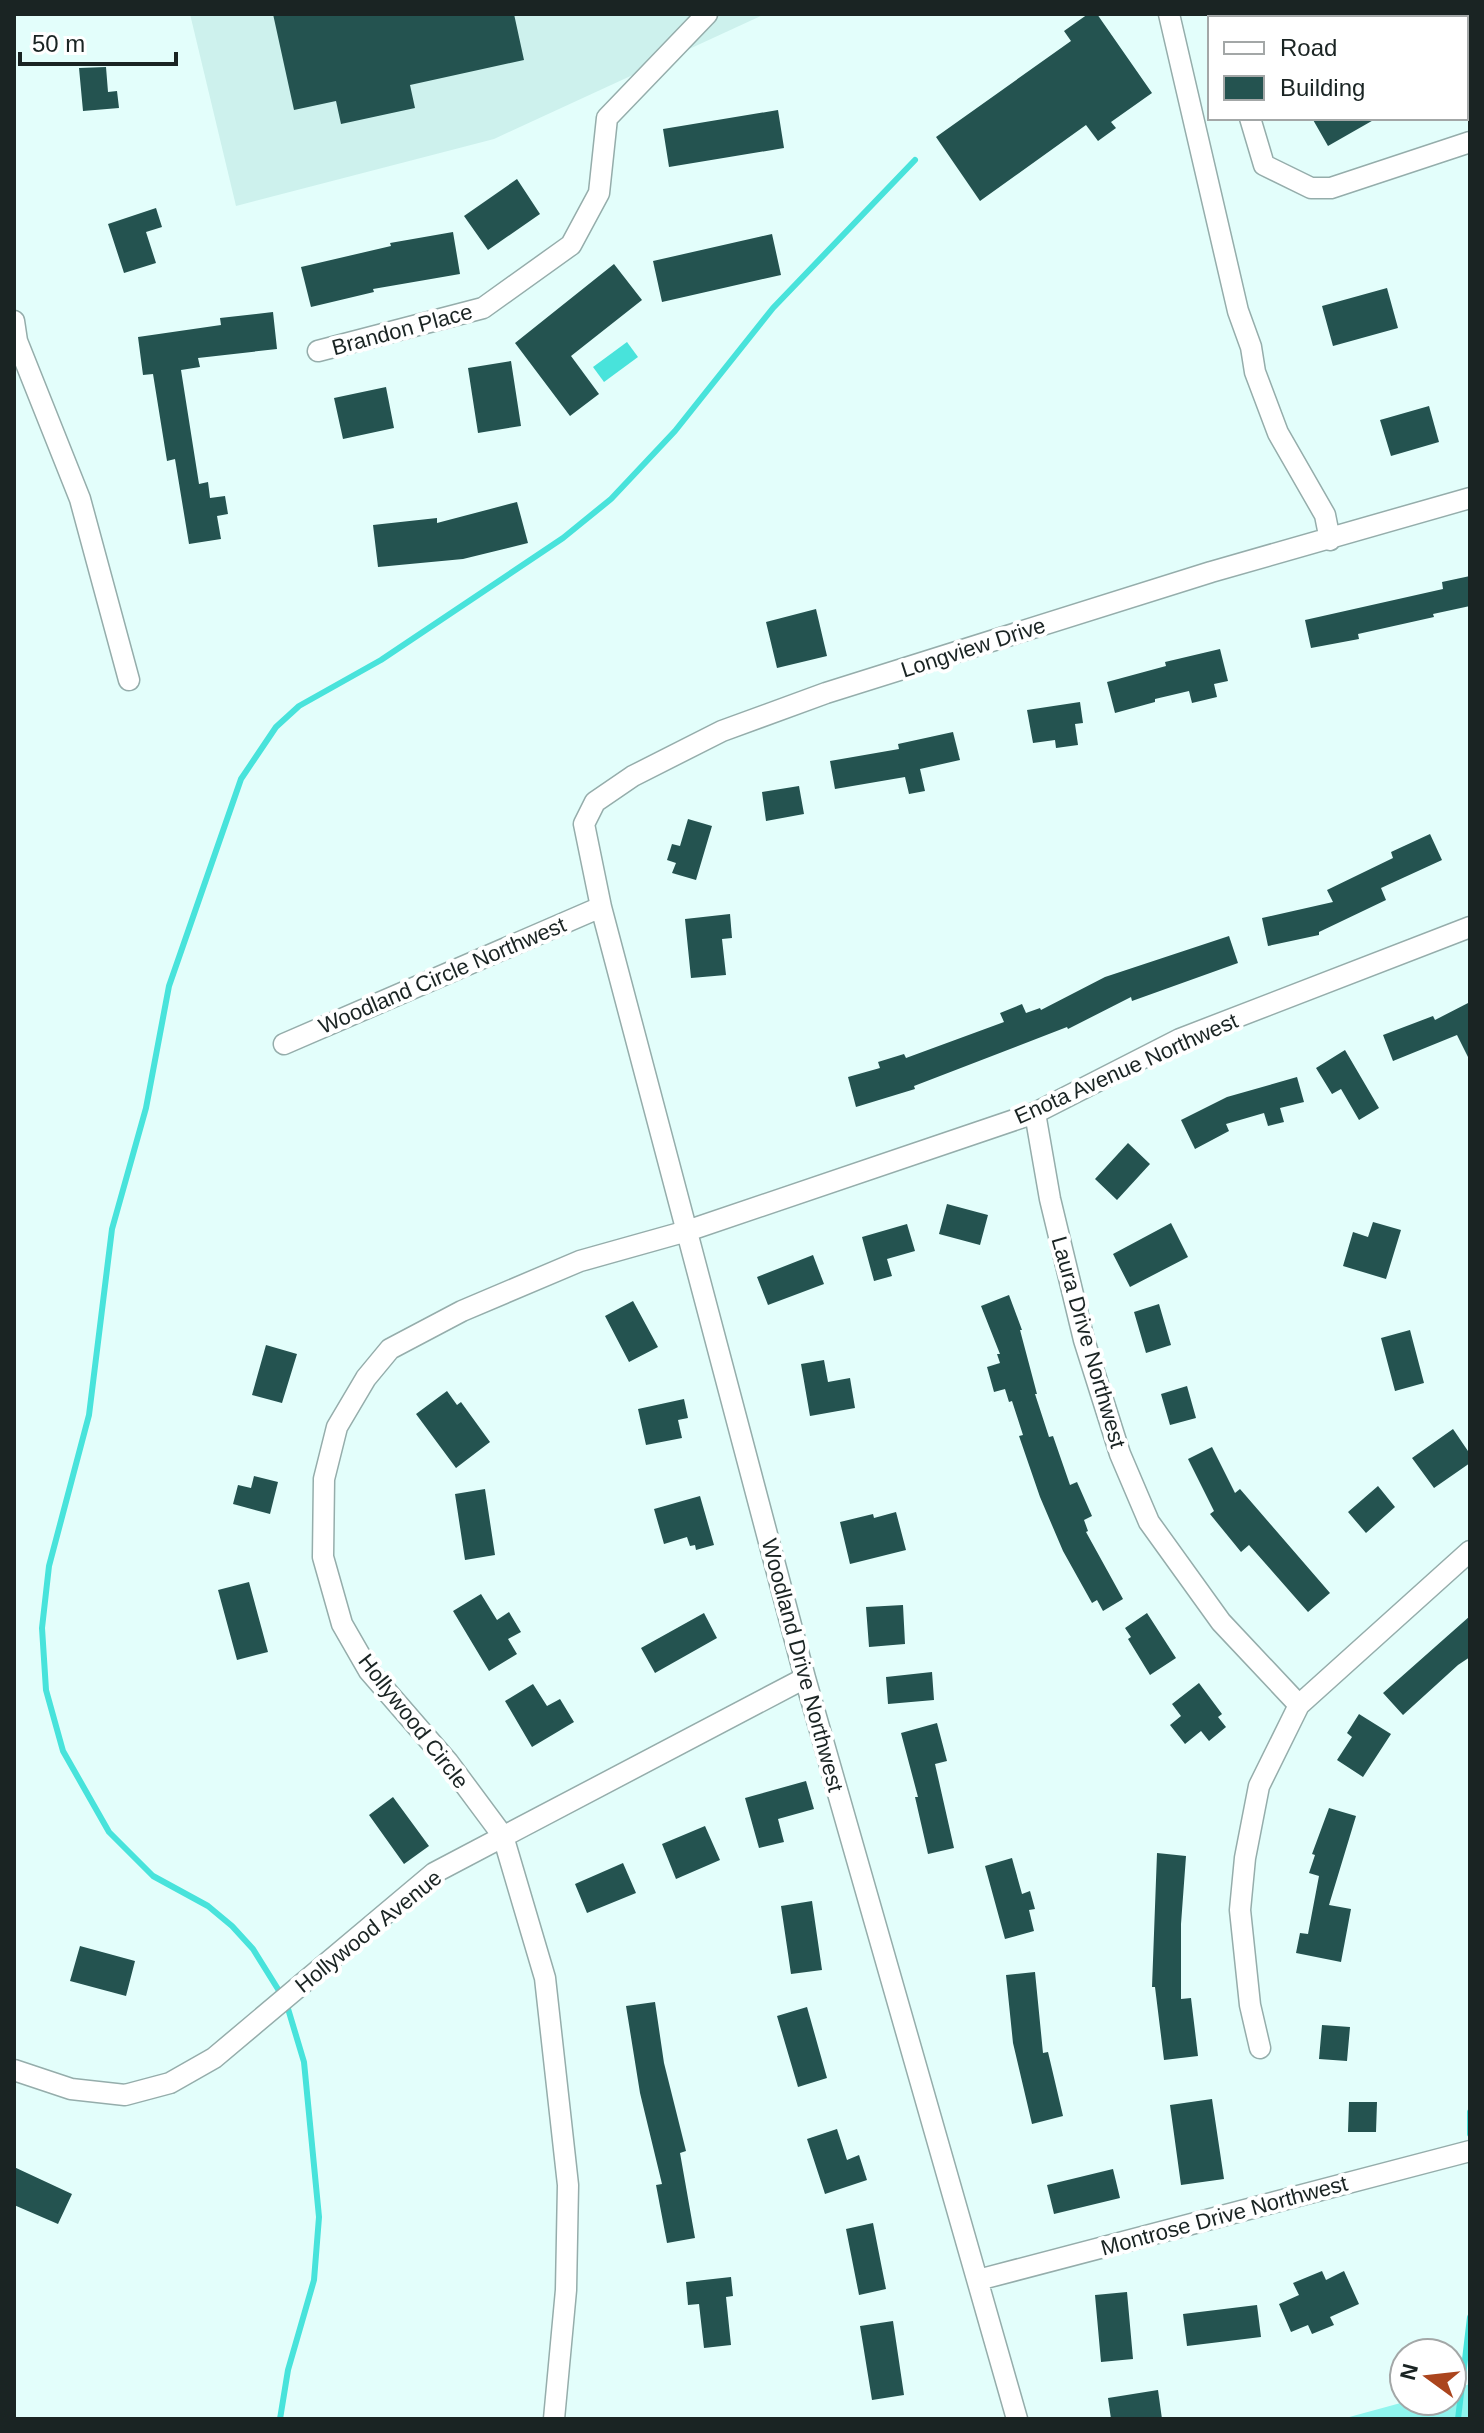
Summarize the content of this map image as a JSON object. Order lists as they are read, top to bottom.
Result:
{
  "streets": {
    "street": [
      "Brandon Place",
      "Longview Drive",
      "Woodland Circle Northwest",
      "Enota Avenue Northwest",
      "Laura Drive Northwest",
      "Woodland Drive Northwest",
      "Hollywood Circle",
      "Hollywood Avenue",
      "Montrose Drive Northwest"
    ]
  },
  "crossings": [
    ["Longview Drive", "Woodland Circle Northwest"],
    ["Longview Drive", "Woodland Drive Northwest"],
    ["Woodland Circle Northwest", "Woodland Drive Northwest"],
    ["Enota Avenue Northwest", "Laura Drive Northwest"],
    ["Enota Avenue Northwest", "Woodland Drive Northwest"],
    ["Enota Avenue Northwest", "Hollywood Circle"],
    ["Woodland Drive Northwest", "Hollywood Circle"],
    ["Woodland Drive Northwest", "Hollywood Avenue"],
    ["Woodland Drive Northwest", "Montrose Drive Northwest"],
    ["Hollywood Circle", "Hollywood Avenue"]
  ],
  "legend": ["Road", "Building"],
  "scale_bar": "50 m",
  "north": "left"
}
